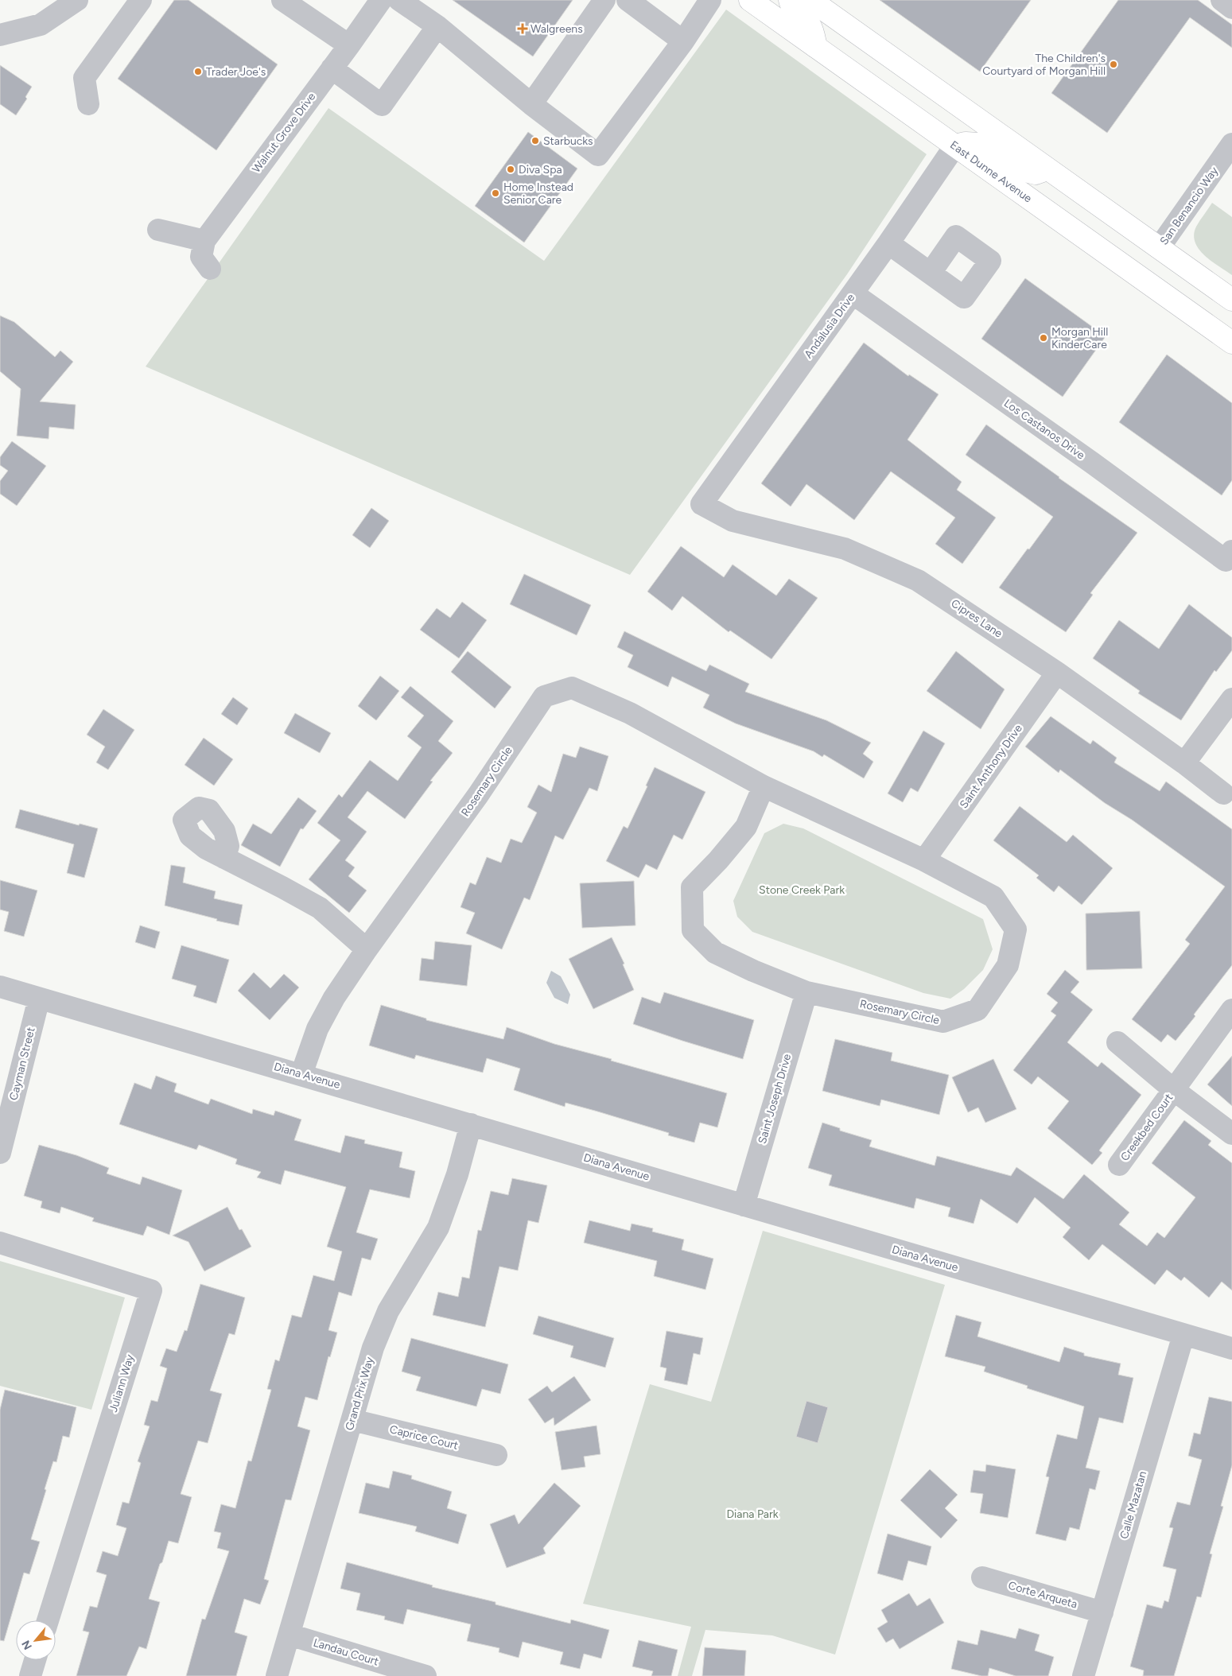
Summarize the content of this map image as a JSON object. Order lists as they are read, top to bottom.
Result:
{
  "streets": {
    "main road": ["East Dunne Avenue"],
    "street": [
      "Walnut Grove Drive",
      "San Benancio Way",
      "Andalusia Drive",
      "Los Castanos Drive",
      "Cipres Lane",
      "Saint Anthony Drive",
      "Rosemary Circle",
      "Cayman Street",
      "Diana Avenue",
      "Saint Joseph Drive",
      "Creekbed Court",
      "Juliann Way",
      "Grand Prix Way",
      "Caprice Court",
      "Calle Mazatan",
      "Corte Arqueta",
      "Landau Court"
    ]
  },
  "crossings": [
    ["East Dunne Avenue", "Andalusia Drive"],
    ["Andalusia Drive", "Los Castanos Drive"],
    ["Andalusia Drive", "Cipres Lane"],
    ["Cipres Lane", "Saint Anthony Drive"],
    ["Saint Anthony Drive", "Rosemary Circle"],
    ["Rosemary Circle", "Diana Avenue"],
    ["Rosemary Circle", "Saint Joseph Drive"],
    ["Cayman Street", "Diana Avenue"],
    ["Diana Avenue", "Saint Joseph Drive"],
    ["Diana Avenue", "Grand Prix Way"],
    ["Diana Avenue", "Calle Mazatan"],
    ["Grand Prix Way", "Caprice Court"],
    ["Grand Prix Way", "Landau Court"],
    ["Calle Mazatan", "Corte Arqueta"]
  ],
  "parks": ["Stone Creek Park", "Diana Park"],
  "places": {
    "health": ["Walgreens"],
    "other": [
      "The Children's Courtyard of Morgan Hill",
      "Trader Joe's",
      "Starbucks",
      "Diva Spa",
      "Home Instead Senior Care",
      "Morgan Hill KinderCare"
    ]
  },
  "north": "bottom left"
}
